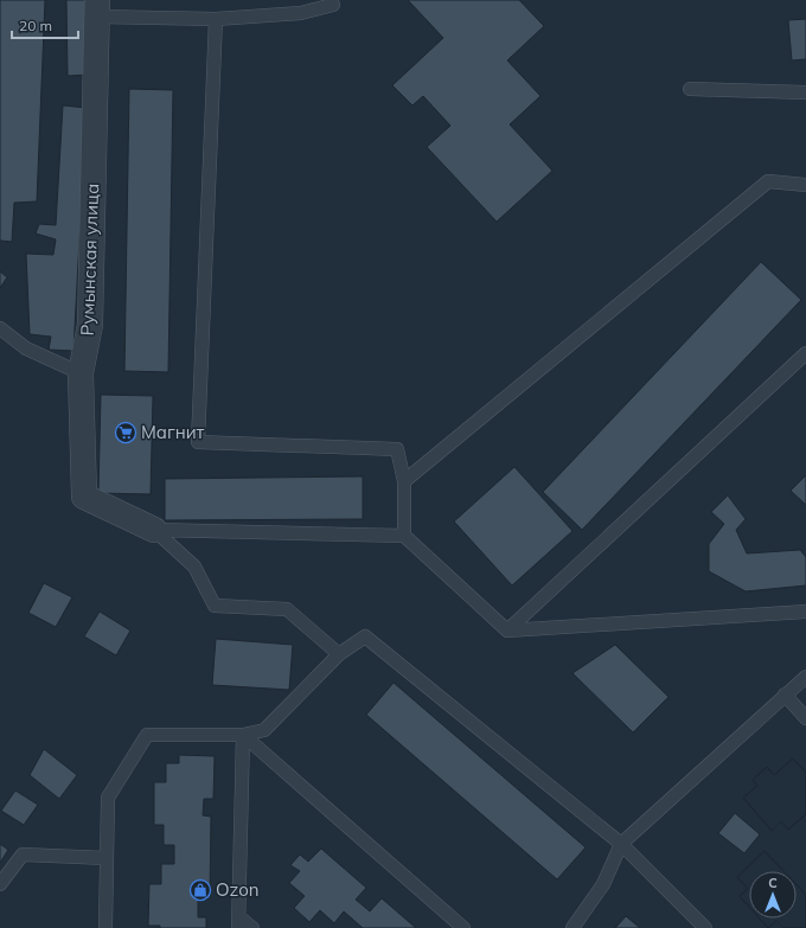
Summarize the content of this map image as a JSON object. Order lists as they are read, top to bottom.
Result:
{
  "streets": {
    "street": ["Румынская улица"]
  },
  "places": {
    "supermarket": ["Магнит"],
    "shop": ["Ozon"]
  },
  "scale_bar": "20 m",
  "north": "top"
}
